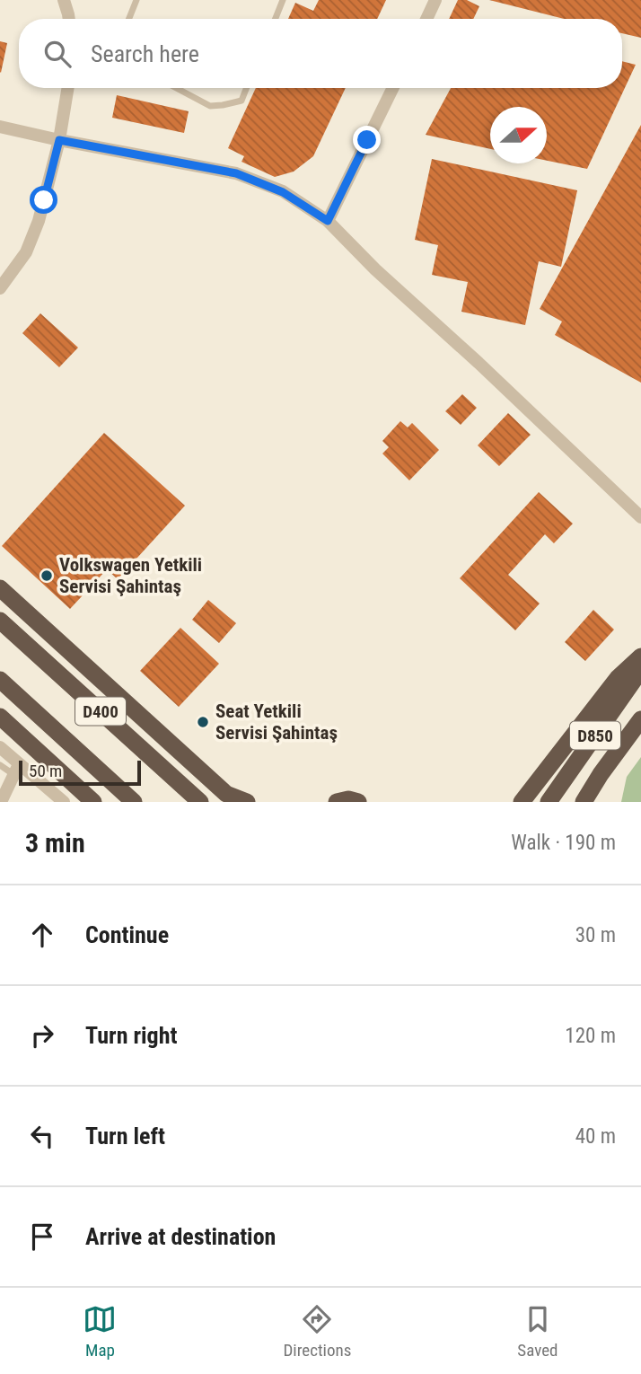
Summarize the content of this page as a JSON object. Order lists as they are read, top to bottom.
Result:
{
  "streets": {
    "highway": ["D400", "D850"]
  },
  "places": ["Volkswagen Yetkili Servisi Şahintaş", "Seat Yetkili Servisi Şahintaş"],
  "scale_bar": "50 m",
  "north": "right",
  "page": {
    "search": "Search here",
    "scale": "50 m",
    "heading": ["3 min", "Walk · 190 m"],
    "list": [
      ["Continue", "30 m"],
      ["Turn right", "120 m"],
      ["Turn left", "40 m"],
      "Arrive at destination"
    ],
    "nav": ["Map", "Directions", "Saved"]
  }
}
